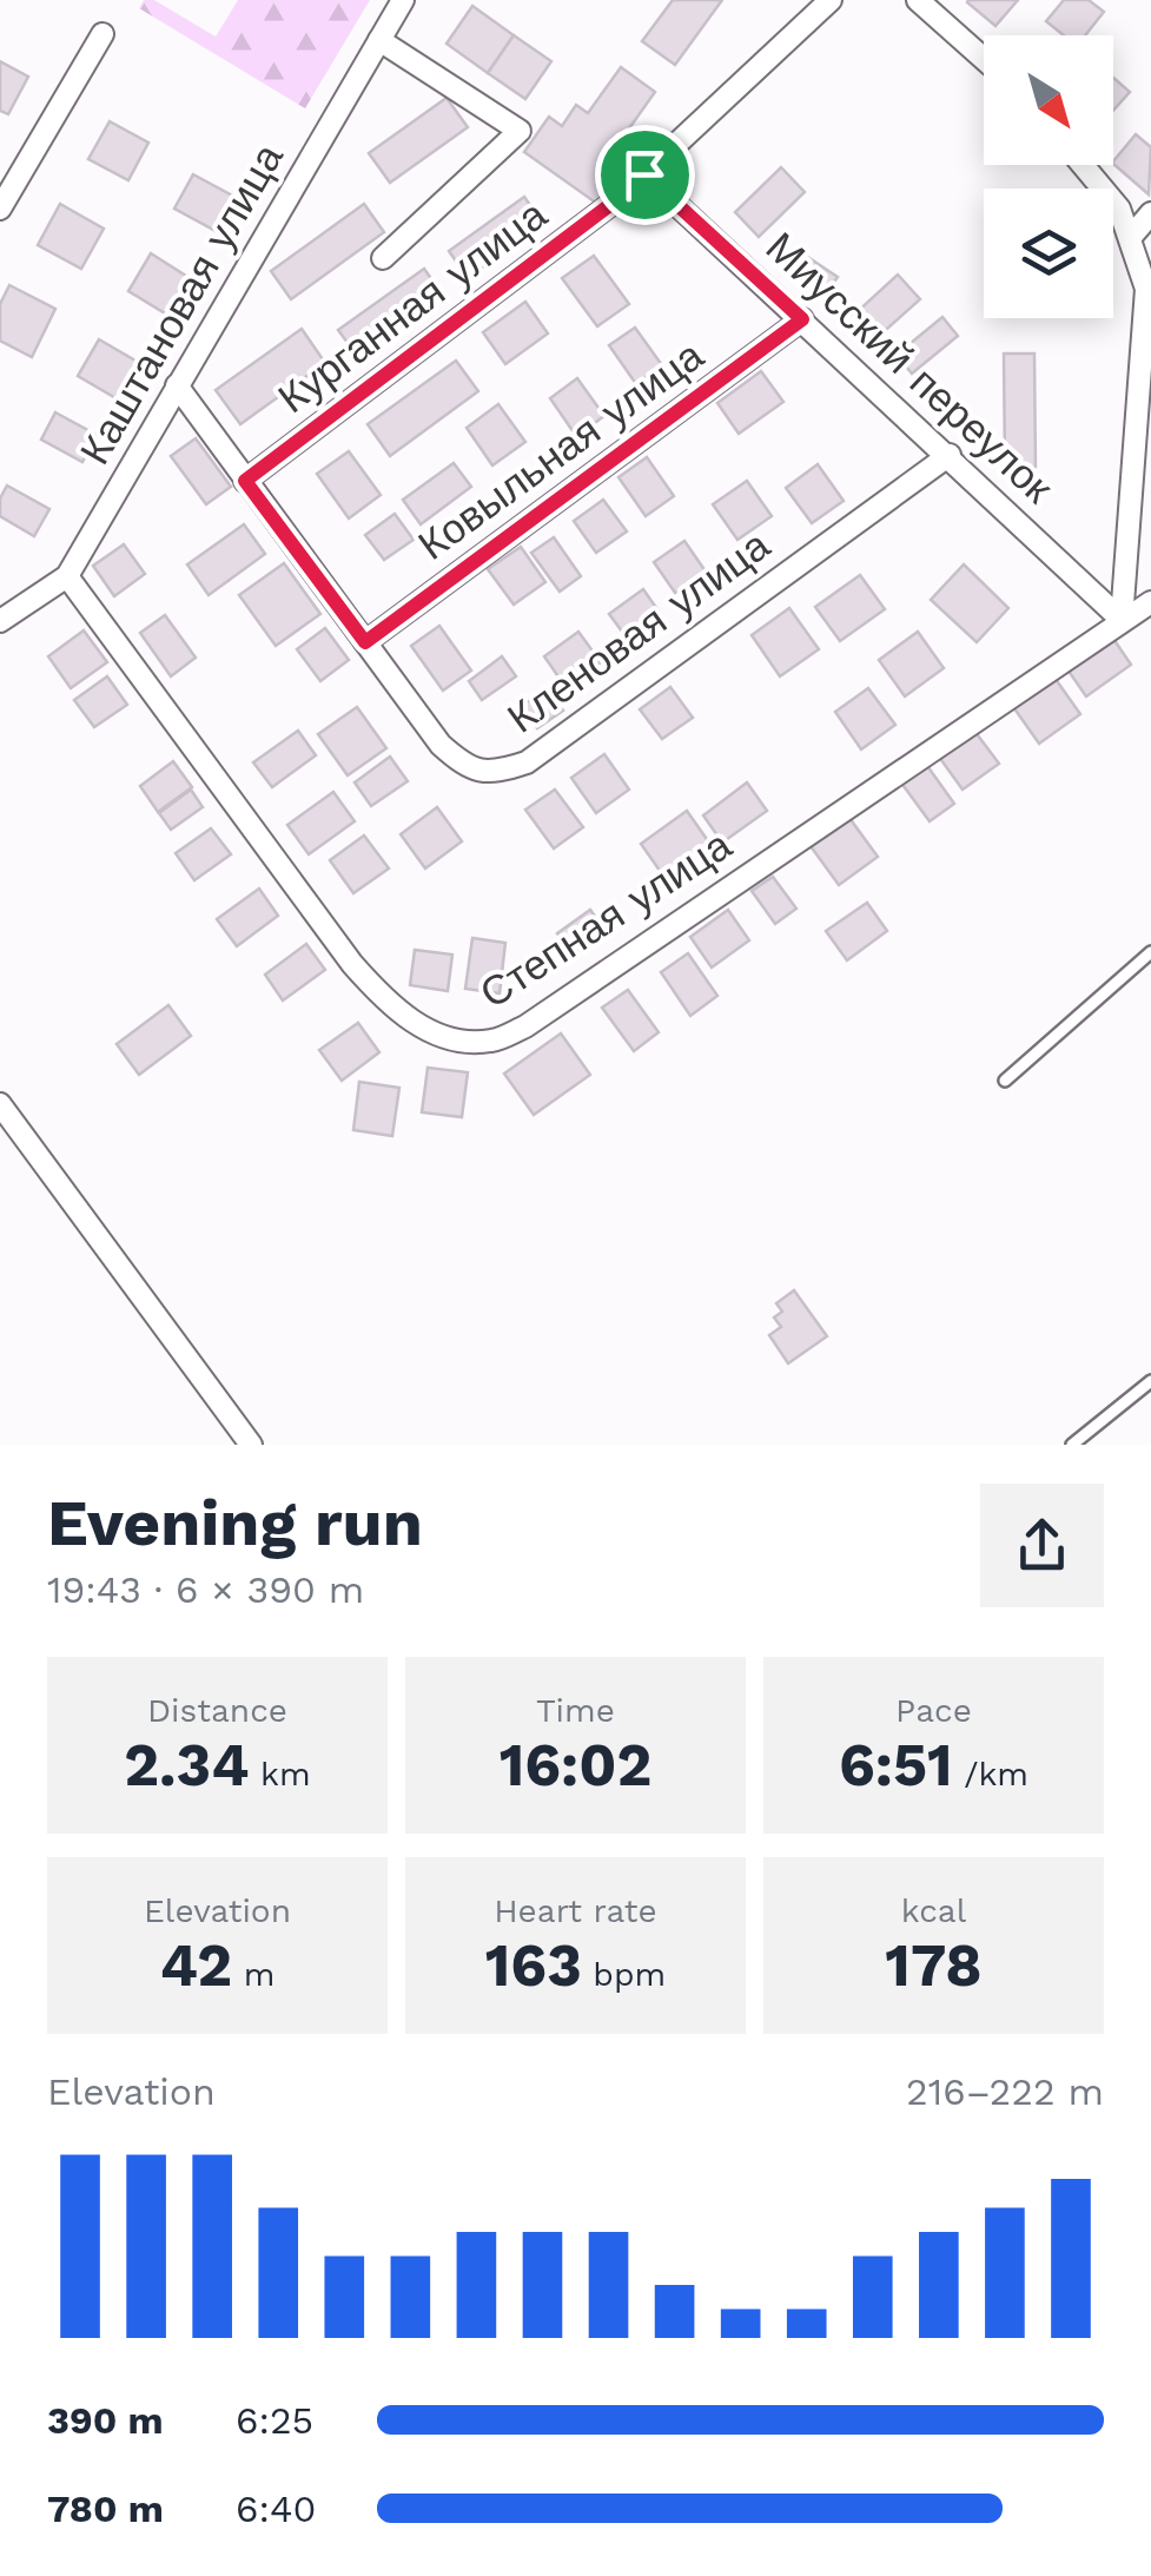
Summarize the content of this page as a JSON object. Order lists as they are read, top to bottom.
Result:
{
  "streets": {
    "street": [
      "Каштановая улица",
      "Курганная улица",
      "Миусский переулок",
      "Ковыльная улица",
      "Кленовая улица",
      "Степная улица"
    ]
  },
  "crossings": [
    ["Каштановая улица", "Кленовая улица"],
    ["Каштановая улица", "Степная улица"],
    ["Курганная улица", "Миусский переулок"],
    ["Курганная улица", "Кленовая улица"],
    ["Миусский переулок", "Ковыльная улица"],
    ["Миусский переулок", "Кленовая улица"],
    ["Миусский переулок", "Степная улица"],
    ["Ковыльная улица", "Кленовая улица"]
  ],
  "north": "bottom right",
  "page": {
    "heading": ["Evening run", "19:43 · 6 × 390 m"],
    "stats": [
      ["Distance", "2.34 km"],
      ["Time", "16:02"],
      ["Pace", "6:51 /km"],
      ["Elevation", "42 m"],
      ["Heart rate", "163 bpm"],
      ["kcal", "178"]
    ],
    "chart": ["Elevation", "216–222 m"],
    "list": [
      {
        "name": "390 m",
        "note": "6:25"
      },
      {
        "name": "780 m",
        "note": "6:40"
      }
    ]
  }
}
